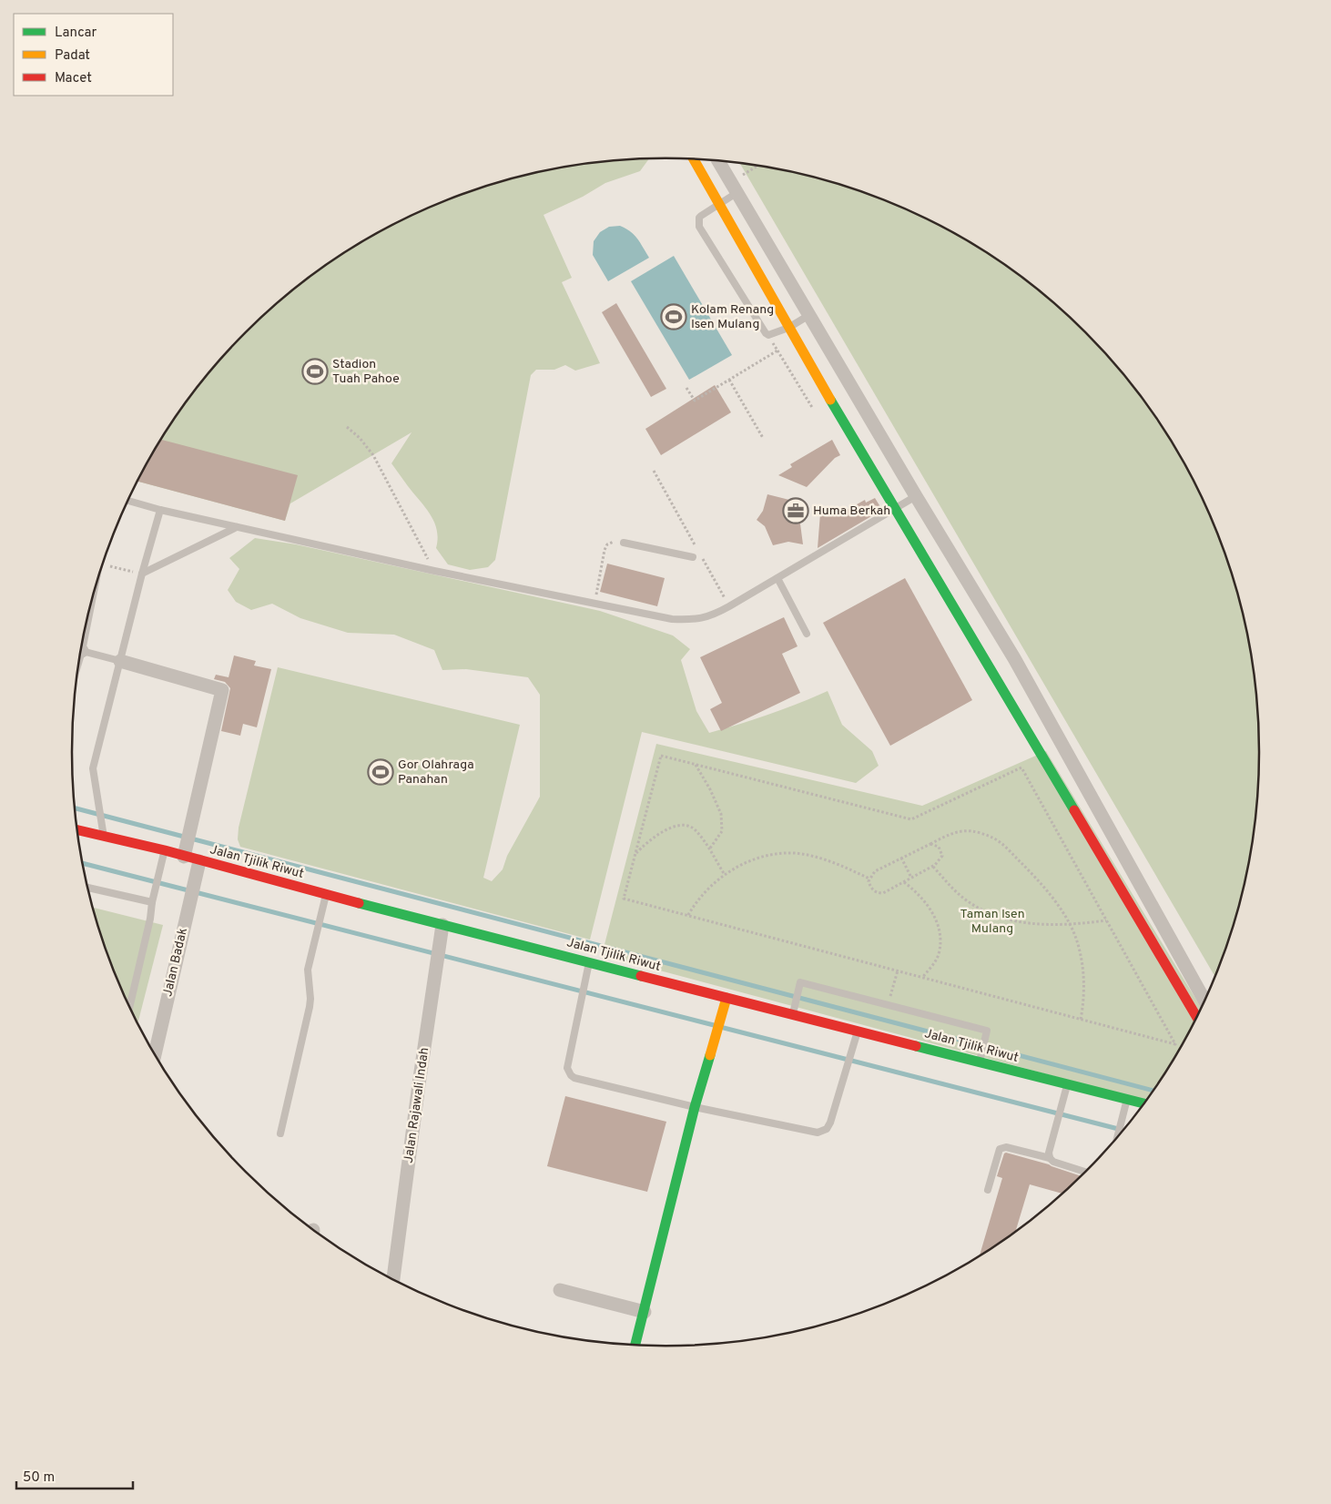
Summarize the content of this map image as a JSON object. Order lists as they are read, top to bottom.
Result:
{
  "streets": {
    "main road": ["Jalan Tjilik Riwut"],
    "street": ["Jalan Badak", "Jalan Rajawali Indah"]
  },
  "crossings": [
    ["Jalan Tjilik Riwut", "Jalan Badak"],
    ["Jalan Tjilik Riwut", "Jalan Rajawali Indah"]
  ],
  "parks": ["Taman Isen Mulang"],
  "places": {
    "sports": ["Kolam Renang Isen Mulang", "Stadion Tuah Pahoe", "Gor Olahraga Panahan"],
    "office": ["Huma Berkah"]
  },
  "legend": ["Lancar", "Padat", "Macet"],
  "scale_bar": "50 m"
}
